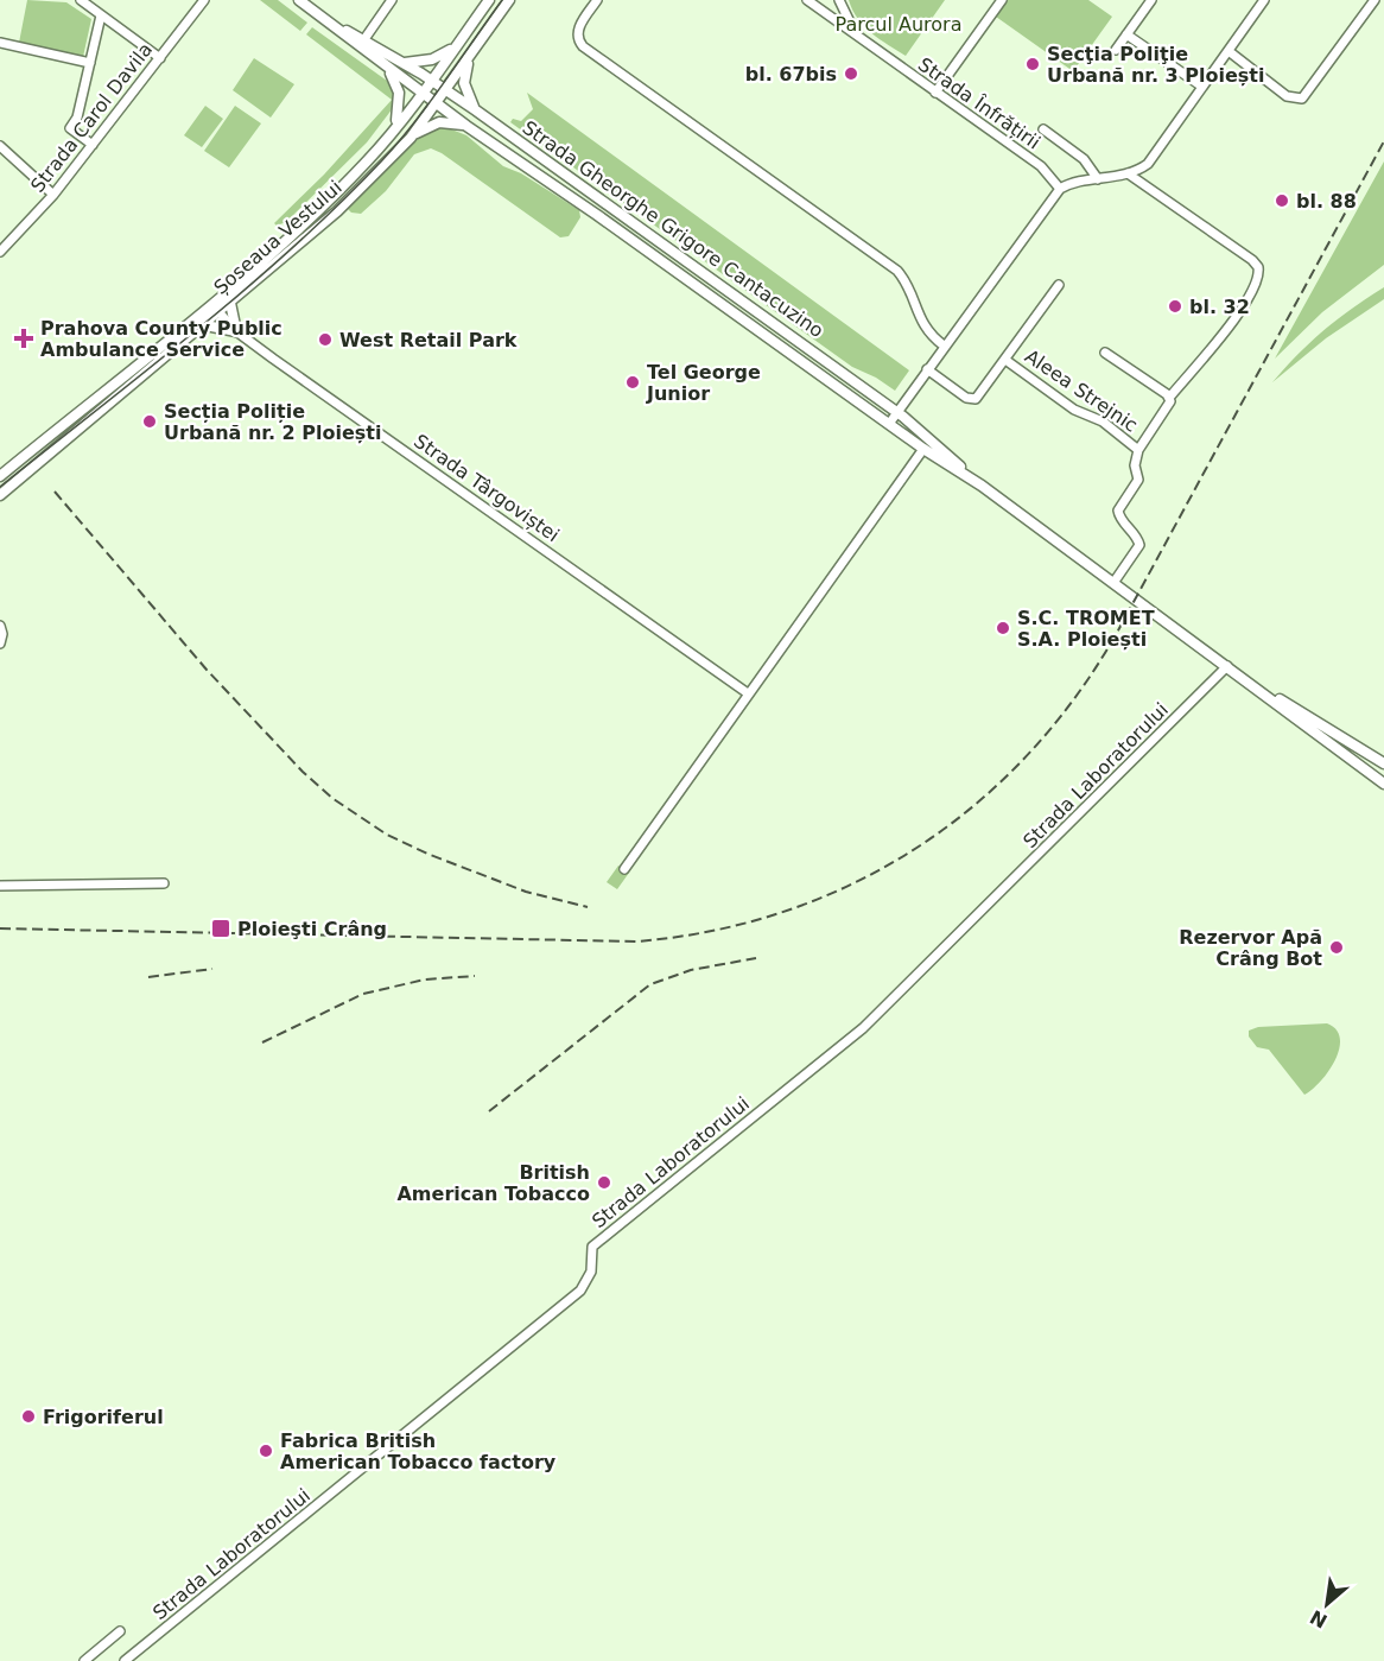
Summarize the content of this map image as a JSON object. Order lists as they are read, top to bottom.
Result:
{
  "streets": {
    "main road": ["Strada Gheorghe Grigore Cantacuzino", "Șoseaua Vestului"],
    "street": [
      "Strada Înfrățirii",
      "Strada Carol Davila",
      "Aleea Strejnic",
      "Strada Târgoviștei",
      "Strada Laboratorului"
    ]
  },
  "crossings": [
    ["Strada Gheorghe Grigore Cantacuzino", "Șoseaua Vestului"],
    ["Strada Gheorghe Grigore Cantacuzino", "Aleea Strejnic"],
    ["Strada Gheorghe Grigore Cantacuzino", "Strada Laboratorului"],
    ["Șoseaua Vestului", "Strada Târgoviștei"]
  ],
  "parks": ["Parcul Aurora"],
  "places": {
    "other": [
      "Secţia Poliţie Urbană nr. 3 Ploiești",
      "bl. 67bis",
      "bl. 88",
      "bl. 32",
      "West Retail Park",
      "Tel George Junior",
      "Secția Poliție Urbană nr. 2 Ploiești",
      "S.C. TROMET S.A. Ploiești",
      "Rezervor Apă Crâng Bot",
      "British American Tobacco",
      "Frigoriferul",
      "Fabrica British American Tobacco factory"
    ],
    "health": ["Prahova County Public Ambulance Service"],
    "transit": ["Ploieşti Crâng"]
  },
  "north": "bottom left"
}
